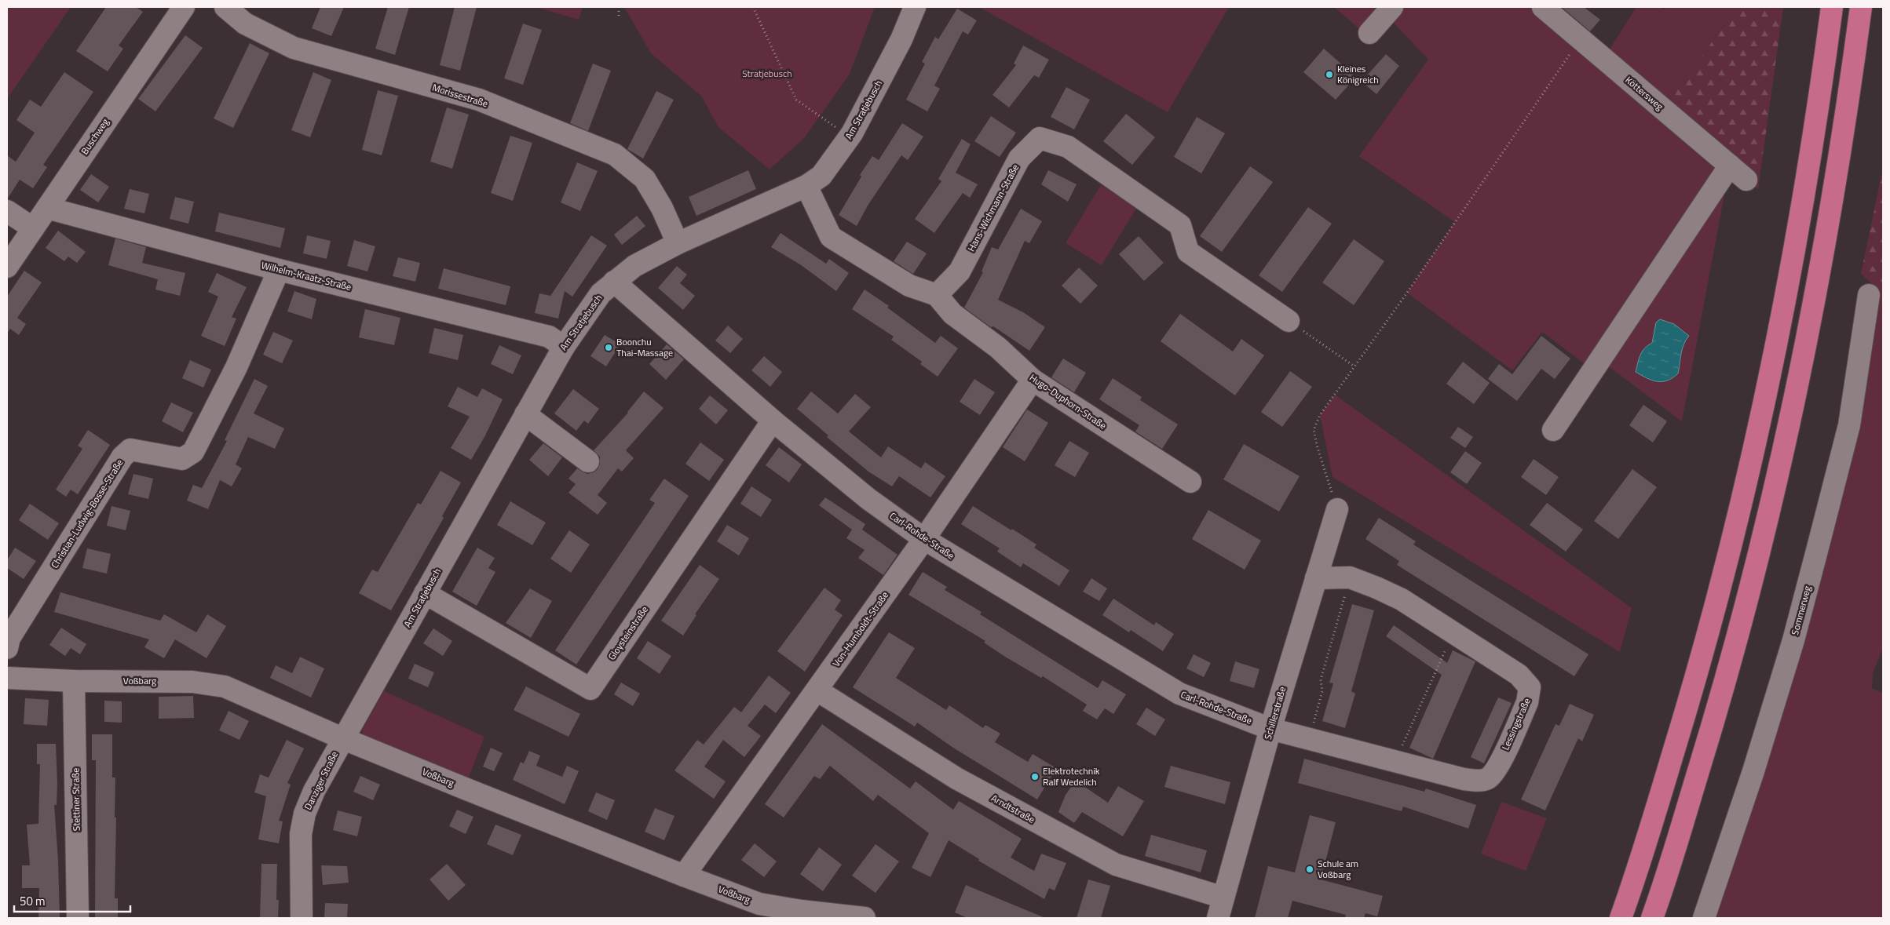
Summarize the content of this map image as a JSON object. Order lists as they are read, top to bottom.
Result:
{
  "streets": {
    "street": [
      "Köttersweg",
      "Morissestraße",
      "Am Stratjebusch",
      "Buschweg",
      "Hans-Wichmann-Straße",
      "Wilhelm-Kraatz-Straße",
      "Hugo-Duphorn-Straße",
      "Christian-Ludwig-Bosse-Straße",
      "Carl-Rohde-Straße",
      "Sommerweg",
      "Von-Humboldt-Straße",
      "Gloysteinstraße",
      "Voßbarg",
      "Schillerstraße",
      "Lessingstraße",
      "Danziger Straße",
      "Stettiner Straße",
      "Arndtstraße"
    ]
  },
  "crossings": [
    ["Morissestraße", "Am Stratjebusch"],
    ["Am Stratjebusch", "Wilhelm-Kraatz-Straße"],
    ["Am Stratjebusch", "Carl-Rohde-Straße"],
    ["Am Stratjebusch", "Gloysteinstraße"],
    ["Am Stratjebusch", "Voßbarg"],
    ["Am Stratjebusch", "Danziger Straße"],
    ["Buschweg", "Wilhelm-Kraatz-Straße"],
    ["Hans-Wichmann-Straße", "Hugo-Duphorn-Straße"],
    ["Wilhelm-Kraatz-Straße", "Christian-Ludwig-Bosse-Straße"],
    ["Hugo-Duphorn-Straße", "Von-Humboldt-Straße"],
    ["Carl-Rohde-Straße", "Von-Humboldt-Straße"],
    ["Carl-Rohde-Straße", "Gloysteinstraße"],
    ["Carl-Rohde-Straße", "Schillerstraße"],
    ["Carl-Rohde-Straße", "Lessingstraße"],
    ["Von-Humboldt-Straße", "Voßbarg"],
    ["Von-Humboldt-Straße", "Arndtstraße"],
    ["Voßbarg", "Danziger Straße"],
    ["Voßbarg", "Stettiner Straße"],
    ["Schillerstraße", "Lessingstraße"],
    ["Schillerstraße", "Arndtstraße"]
  ],
  "parks": ["Stratjebusch"],
  "places": [
    "Kleines Königreich",
    "Boonchu Thai-Massage",
    "Elektrotechnik Ralf Wedelich",
    "Schule am Voßbarg"
  ],
  "scale_bar": "50 m"
}
